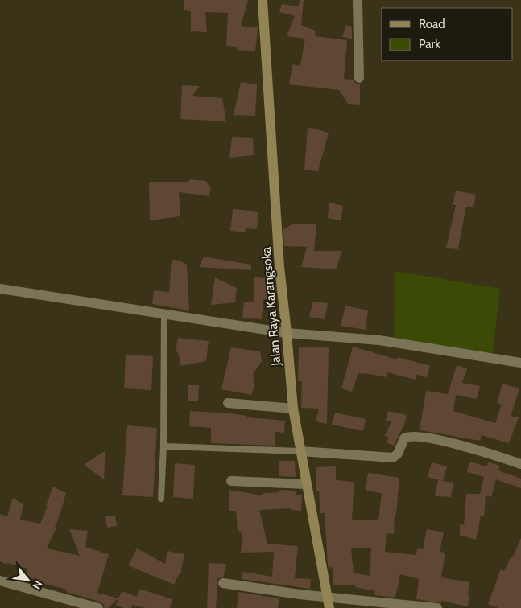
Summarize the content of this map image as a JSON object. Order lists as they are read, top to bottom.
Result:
{
  "streets": {
    "main road": ["Jalan Raya Karangsoka"]
  },
  "legend": ["Road", "Park"],
  "north": "bottom right"
}
